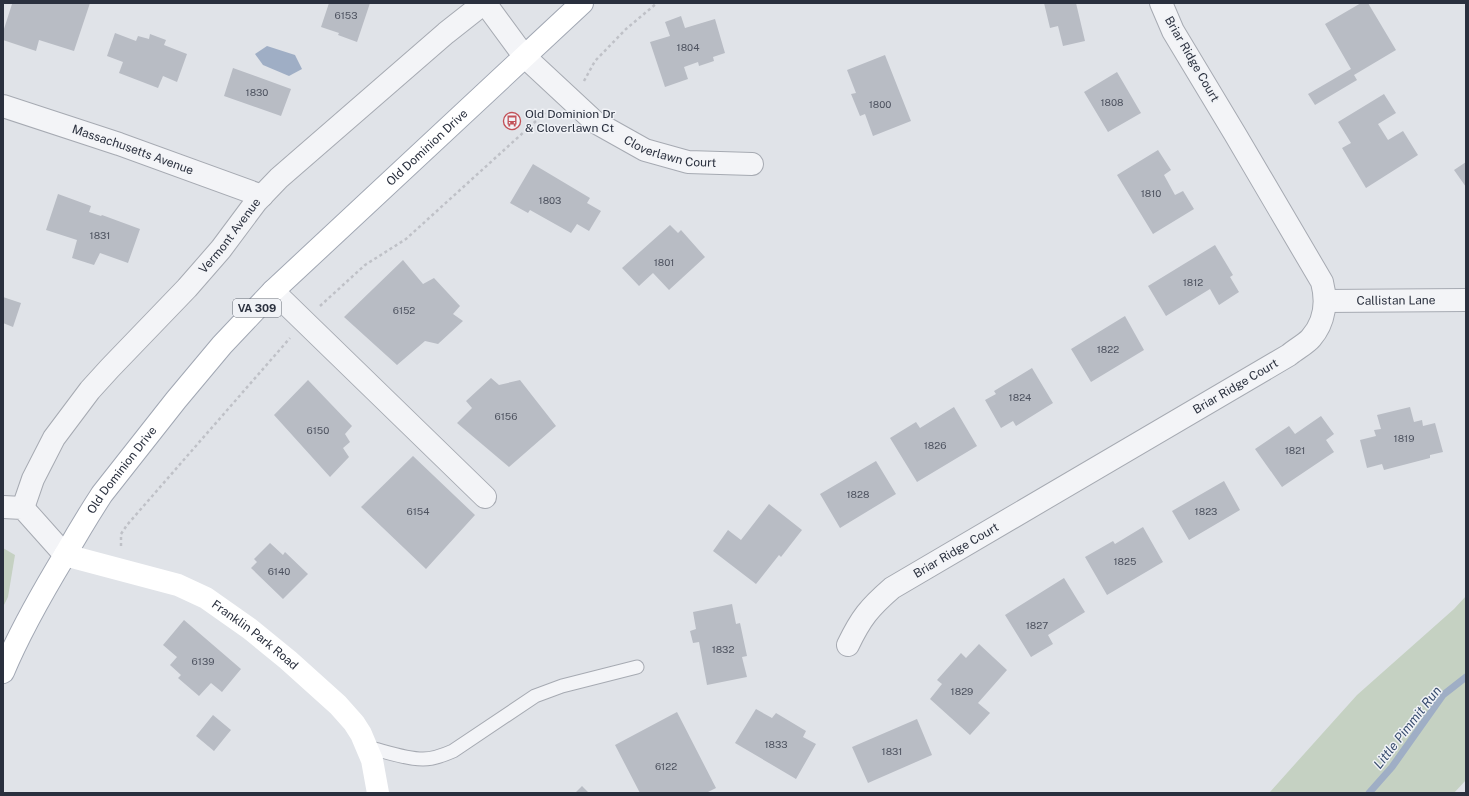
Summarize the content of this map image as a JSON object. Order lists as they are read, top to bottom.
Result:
{
  "streets": {
    "main road": ["Old Dominion Drive", "VA 309", "Franklin Park Road"],
    "street": [
      "Briar Ridge Court",
      "Cloverlawn Court",
      "Massachusetts Avenue",
      "Vermont Avenue",
      "Callistan Lane"
    ]
  },
  "crossings": [
    ["Briar Ridge Court", "Callistan Lane"],
    ["Old Dominion Drive", "Cloverlawn Court"],
    ["Old Dominion Drive", "Franklin Park Road"],
    ["Cloverlawn Court", "Vermont Avenue"],
    ["Massachusetts Avenue", "Vermont Avenue"]
  ],
  "water": ["Little Pimmit Run"],
  "places": {
    "bus stop": ["Old Dominion Dr & Cloverlawn Ct"]
  },
  "house_numbers": [
    "6153",
    "1804",
    "1830",
    "1808",
    "1800",
    "1810",
    "1803",
    "1831",
    "1801",
    "1812",
    "6152",
    "1822",
    "1824",
    "6156",
    "6150",
    "1819",
    "1826",
    "1821",
    "1828",
    "6154",
    "1823",
    "1825",
    "6140",
    "1827",
    "1832",
    "6139",
    "1829",
    "1833",
    "1831",
    "6122"
  ]
}
